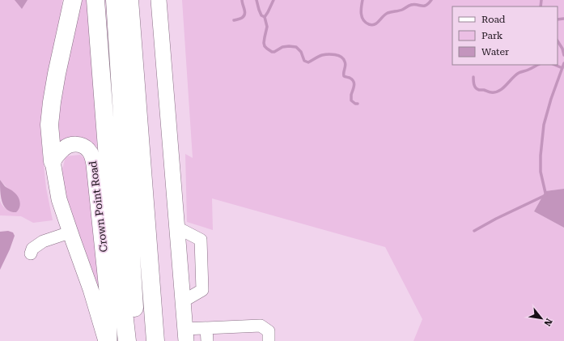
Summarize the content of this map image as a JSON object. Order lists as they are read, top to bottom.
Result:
{
  "streets": {
    "main road": ["Crown Point Road"]
  },
  "legend": ["Road", "Park", "Water"],
  "north": "bottom right"
}
